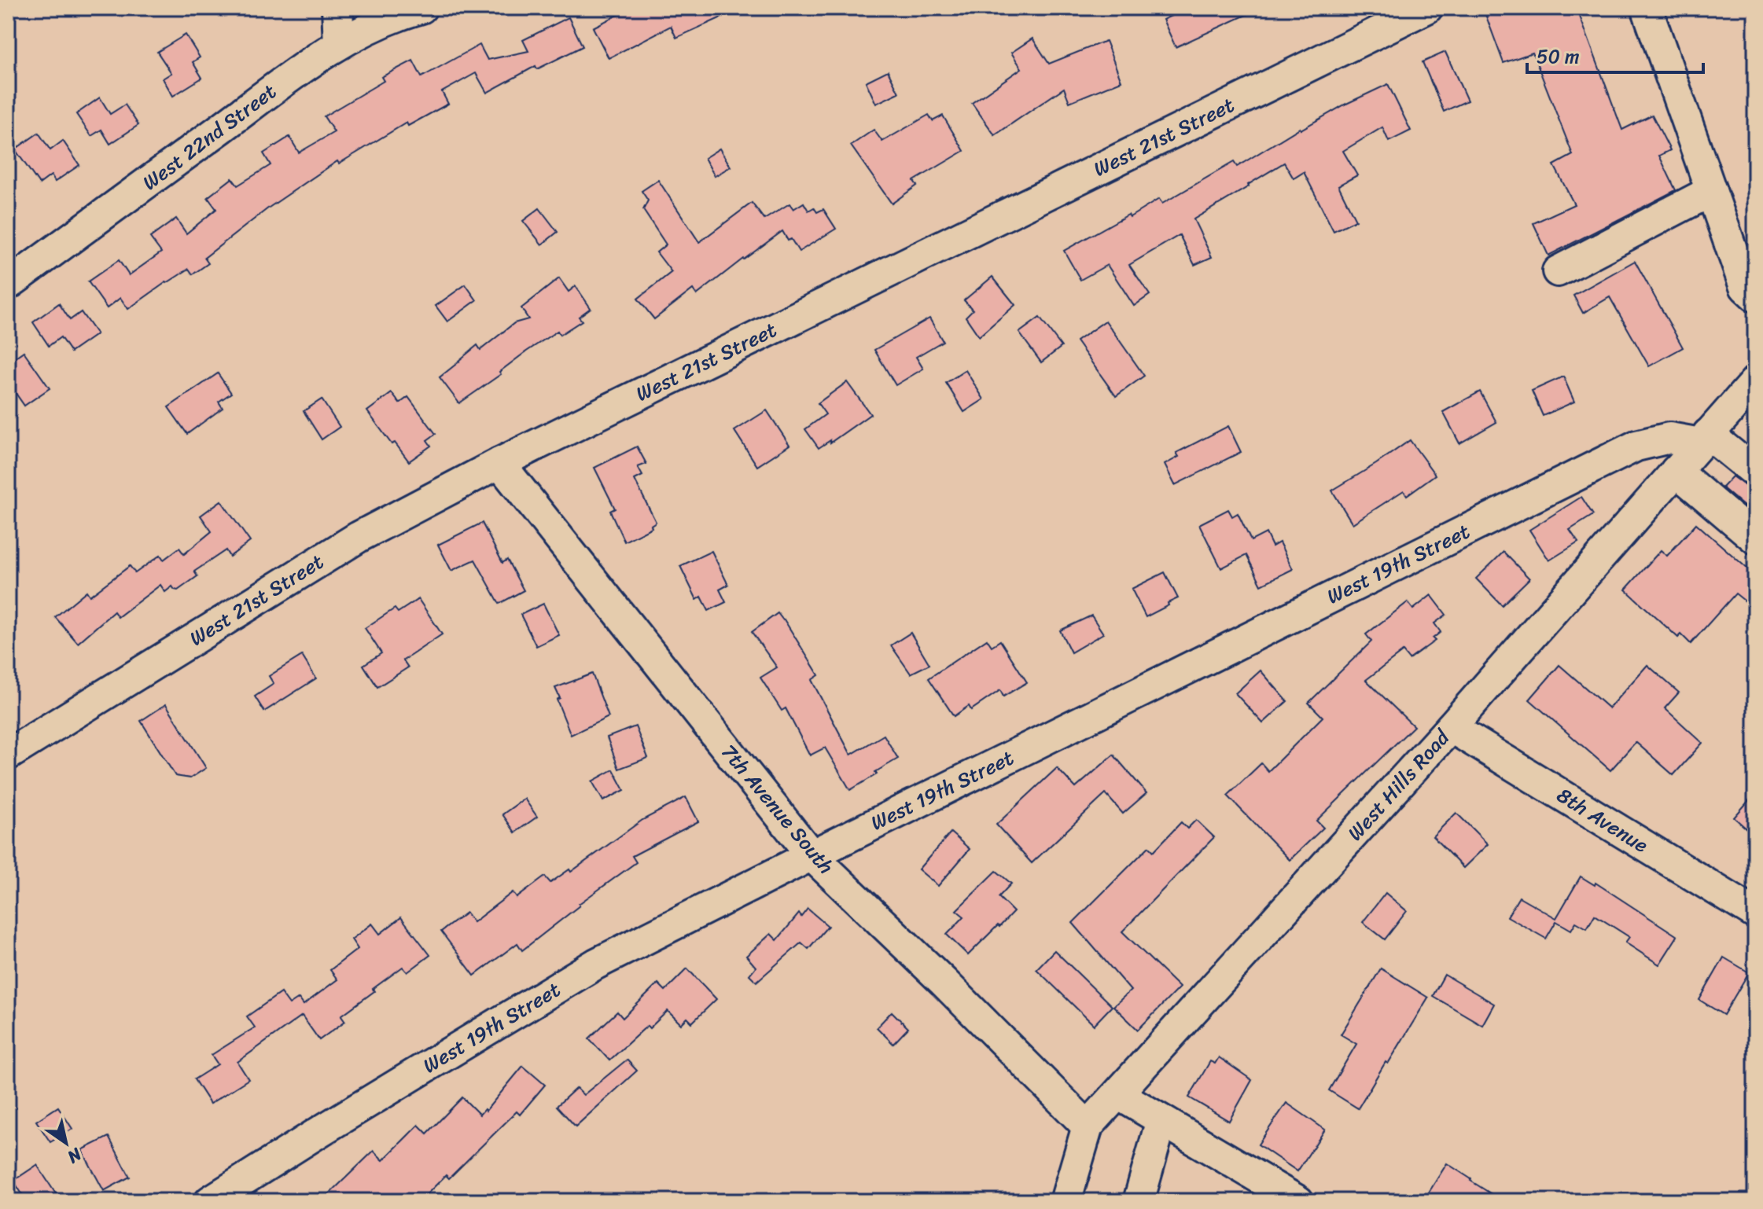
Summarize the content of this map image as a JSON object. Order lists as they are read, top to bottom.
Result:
{
  "streets": {
    "street": [
      "West 22nd Street",
      "West 21st Street",
      "West 19th Street",
      "West Hills Road",
      "7th Avenue South",
      "8th Avenue"
    ]
  },
  "crossings": [
    ["West 21st Street", "7th Avenue South"],
    ["West 19th Street", "West Hills Road"],
    ["West 19th Street", "7th Avenue South"],
    ["West Hills Road", "7th Avenue South"],
    ["West Hills Road", "8th Avenue"]
  ],
  "scale_bar": "50 m",
  "north": "bottom right"
}
